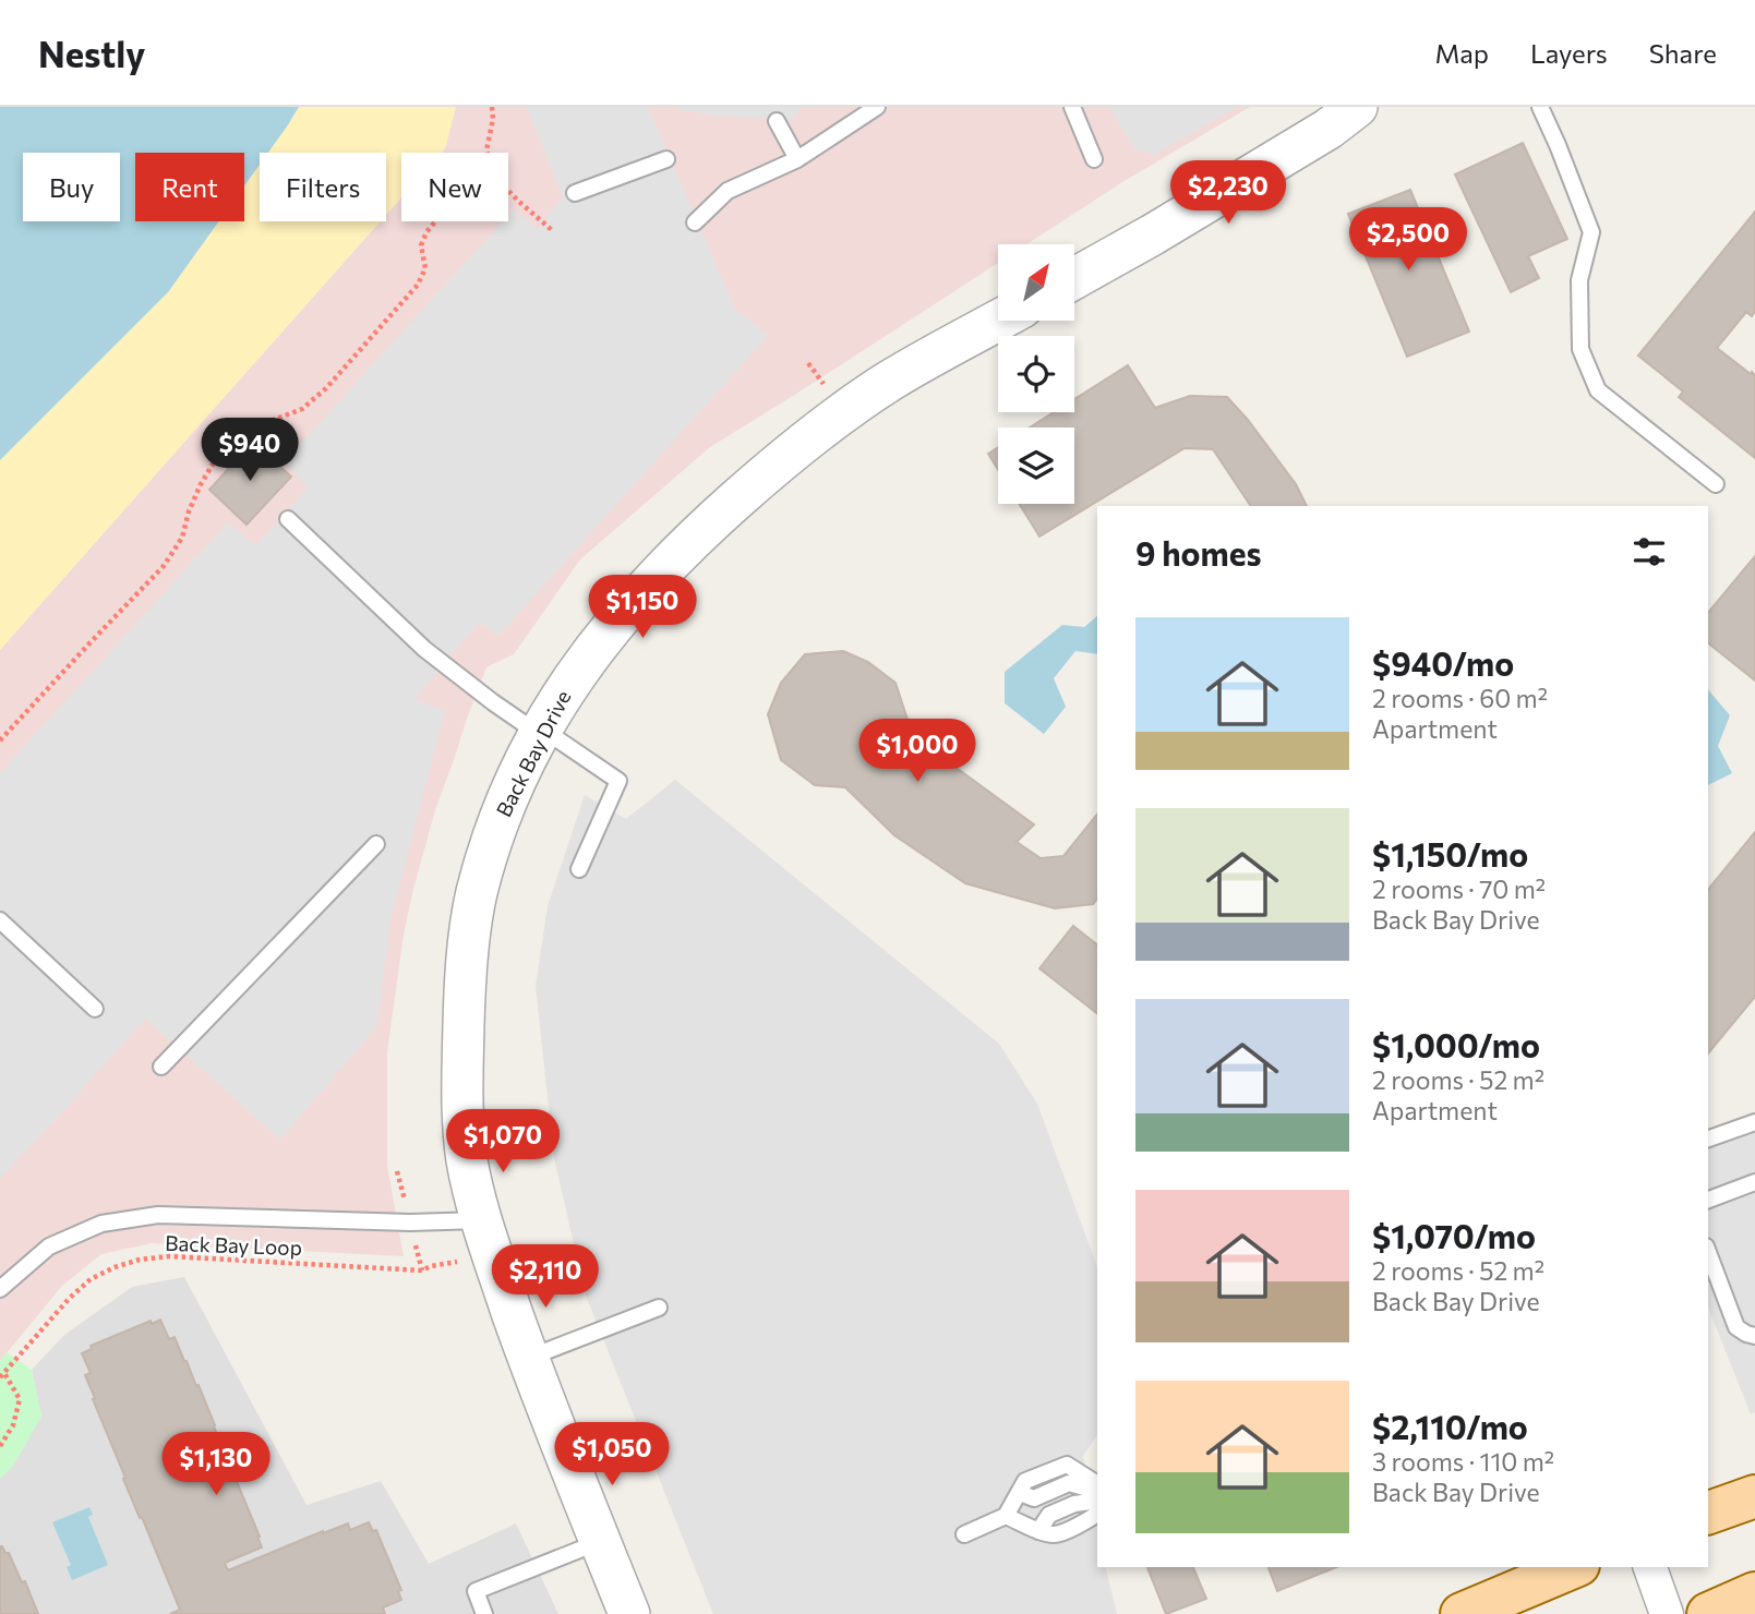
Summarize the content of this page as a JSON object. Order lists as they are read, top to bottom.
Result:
{
  "streets": {
    "street": ["Back Bay Drive"],
    "path": ["Back Bay Loop"]
  },
  "north": "top right",
  "page": {
    "header": "Nestly",
    "nav": ["Map", "Layers", "Share"],
    "chip": [
      "Buy",
      "Rent",
      "Filters",
      "New"
    ],
    "price": [
      "$2,230",
      "$2,500",
      "$940",
      "$1,150",
      "$1,000",
      "$1,070",
      "$2,110",
      "$1,050",
      "$1,130"
    ],
    "heading": "9 homes",
    "list": [
      {
        "name": "$940/mo",
        "note": "2 rooms · 60 m² · Apartment"
      },
      {
        "name": "$1,150/mo",
        "note": "2 rooms · 70 m² · Back Bay Drive"
      },
      {
        "name": "$1,000/mo",
        "note": "2 rooms · 52 m² · Apartment"
      },
      {
        "name": "$1,070/mo",
        "note": "2 rooms · 52 m² · Back Bay Drive"
      },
      {
        "name": "$2,110/mo",
        "note": "3 rooms · 110 m² · Back Bay Drive"
      }
    ]
  }
}
